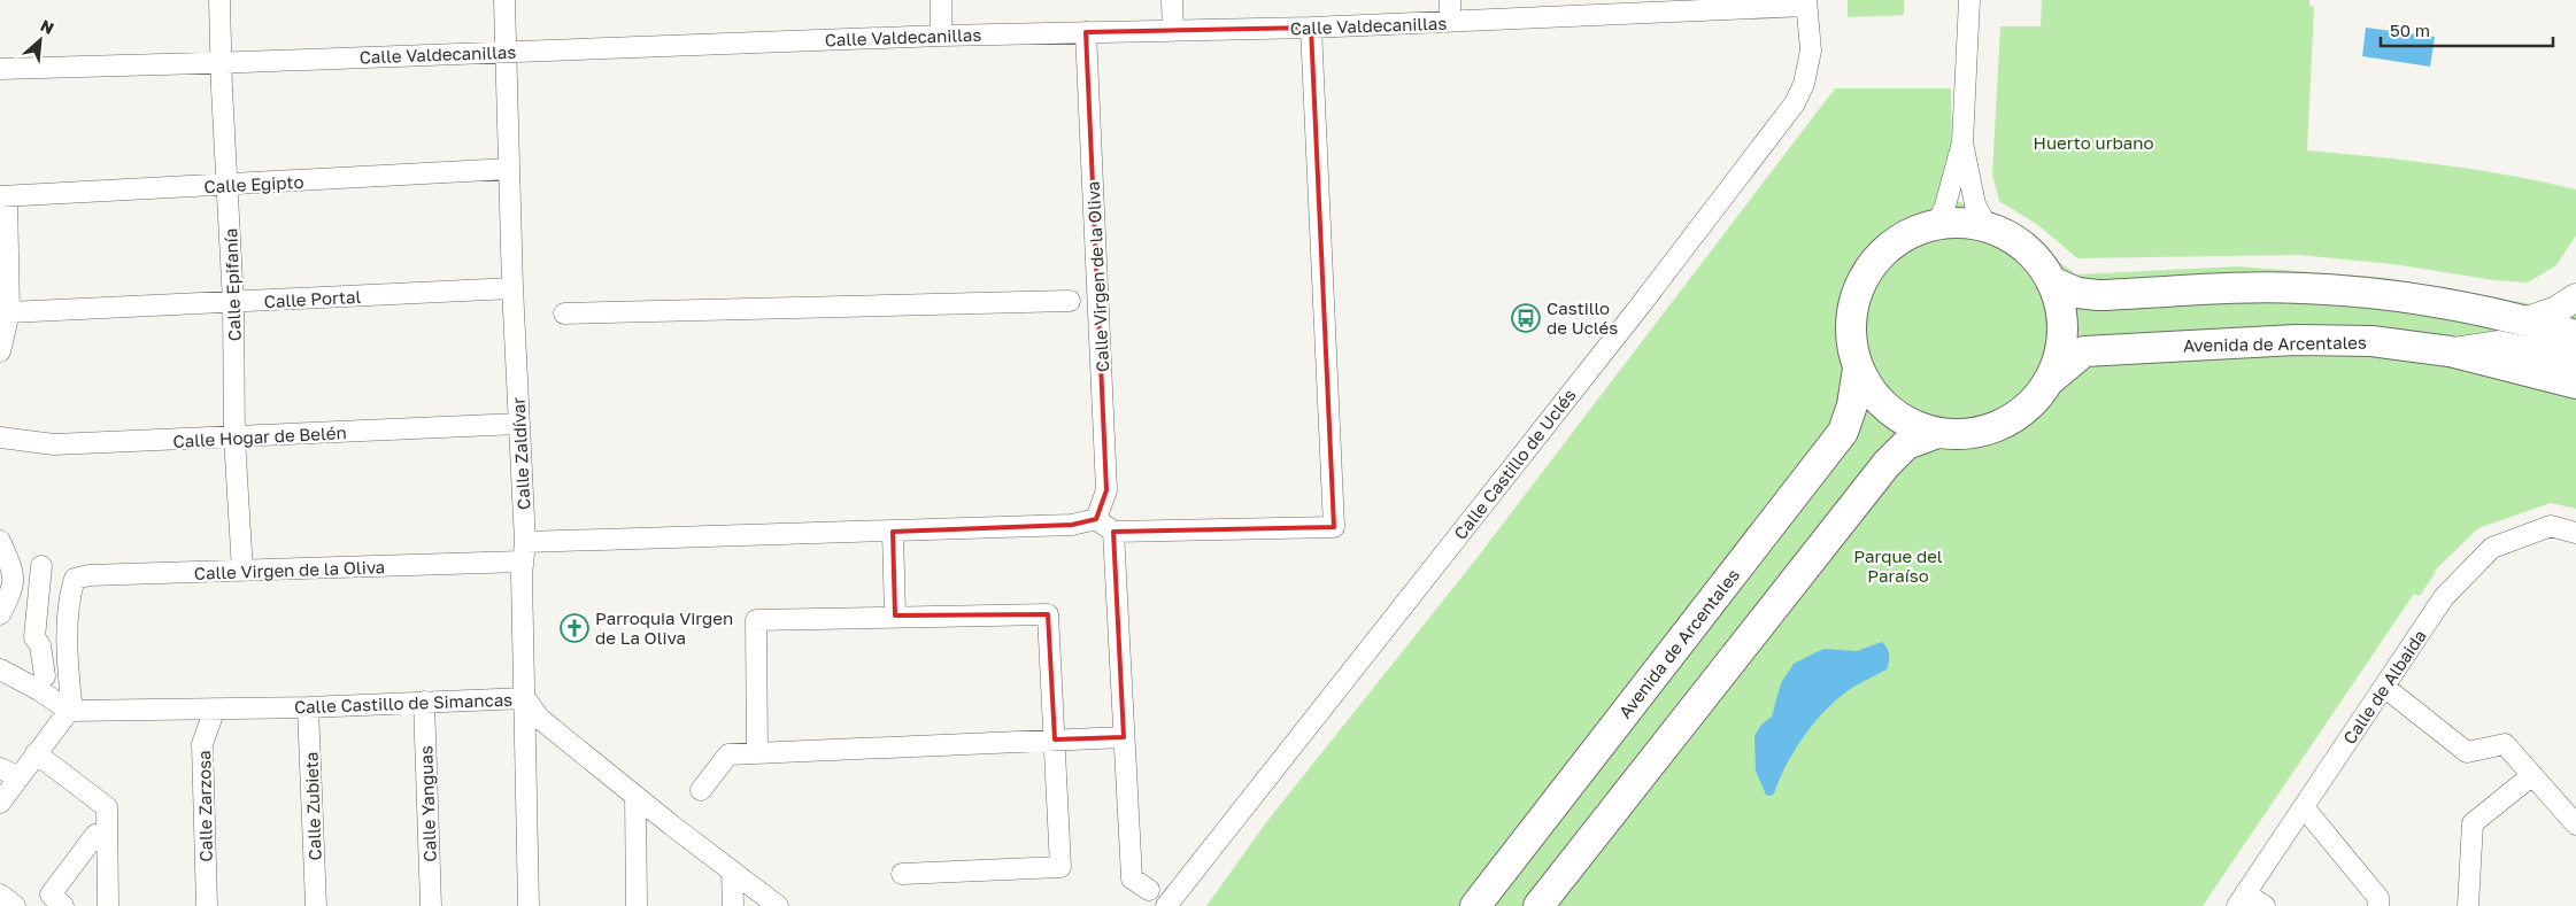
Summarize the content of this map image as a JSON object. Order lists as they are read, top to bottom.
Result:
{
  "streets": {
    "main road": ["Avenida de Arcentales"],
    "street": [
      "Calle Valdecanillas",
      "Calle Egipto",
      "Calle Virgen de la Oliva",
      "Calle Epifanía",
      "Calle Portal",
      "Calle Hogar de Belén",
      "Calle Zaldívar",
      "Calle Castillo de Uclés",
      "Calle de Albaida",
      "Calle Castillo de Simancas",
      "Calle Yanguas",
      "Calle Zarzosa",
      "Calle Zubieta"
    ]
  },
  "crossings": [
    ["Calle Valdecanillas", "Calle Virgen de la Oliva"],
    ["Calle Valdecanillas", "Calle Epifanía"],
    ["Calle Valdecanillas", "Calle Zaldívar"],
    ["Calle Valdecanillas", "Calle Castillo de Uclés"],
    ["Calle Egipto", "Calle Epifanía"],
    ["Calle Egipto", "Calle Zaldívar"],
    ["Calle Virgen de la Oliva", "Calle Epifanía"],
    ["Calle Virgen de la Oliva", "Calle Zaldívar"],
    ["Calle Virgen de la Oliva", "Calle Castillo de Simancas"],
    ["Calle Epifanía", "Calle Portal"],
    ["Calle Epifanía", "Calle Hogar de Belén"],
    ["Calle Portal", "Calle Zaldívar"],
    ["Calle Hogar de Belén", "Calle Zaldívar"],
    ["Calle Zaldívar", "Calle Castillo de Simancas"],
    ["Calle Castillo de Simancas", "Calle Yanguas"],
    ["Calle Castillo de Simancas", "Calle Zarzosa"],
    ["Calle Castillo de Simancas", "Calle Zubieta"]
  ],
  "parks": ["Huerto urbano", "Parque del Paraíso"],
  "places": {
    "bus stop": ["Castillo de Uclés"],
    "church": ["Parroquia Virgen de La Oliva"]
  },
  "scale_bar": "50 m",
  "north": "top right"
}
